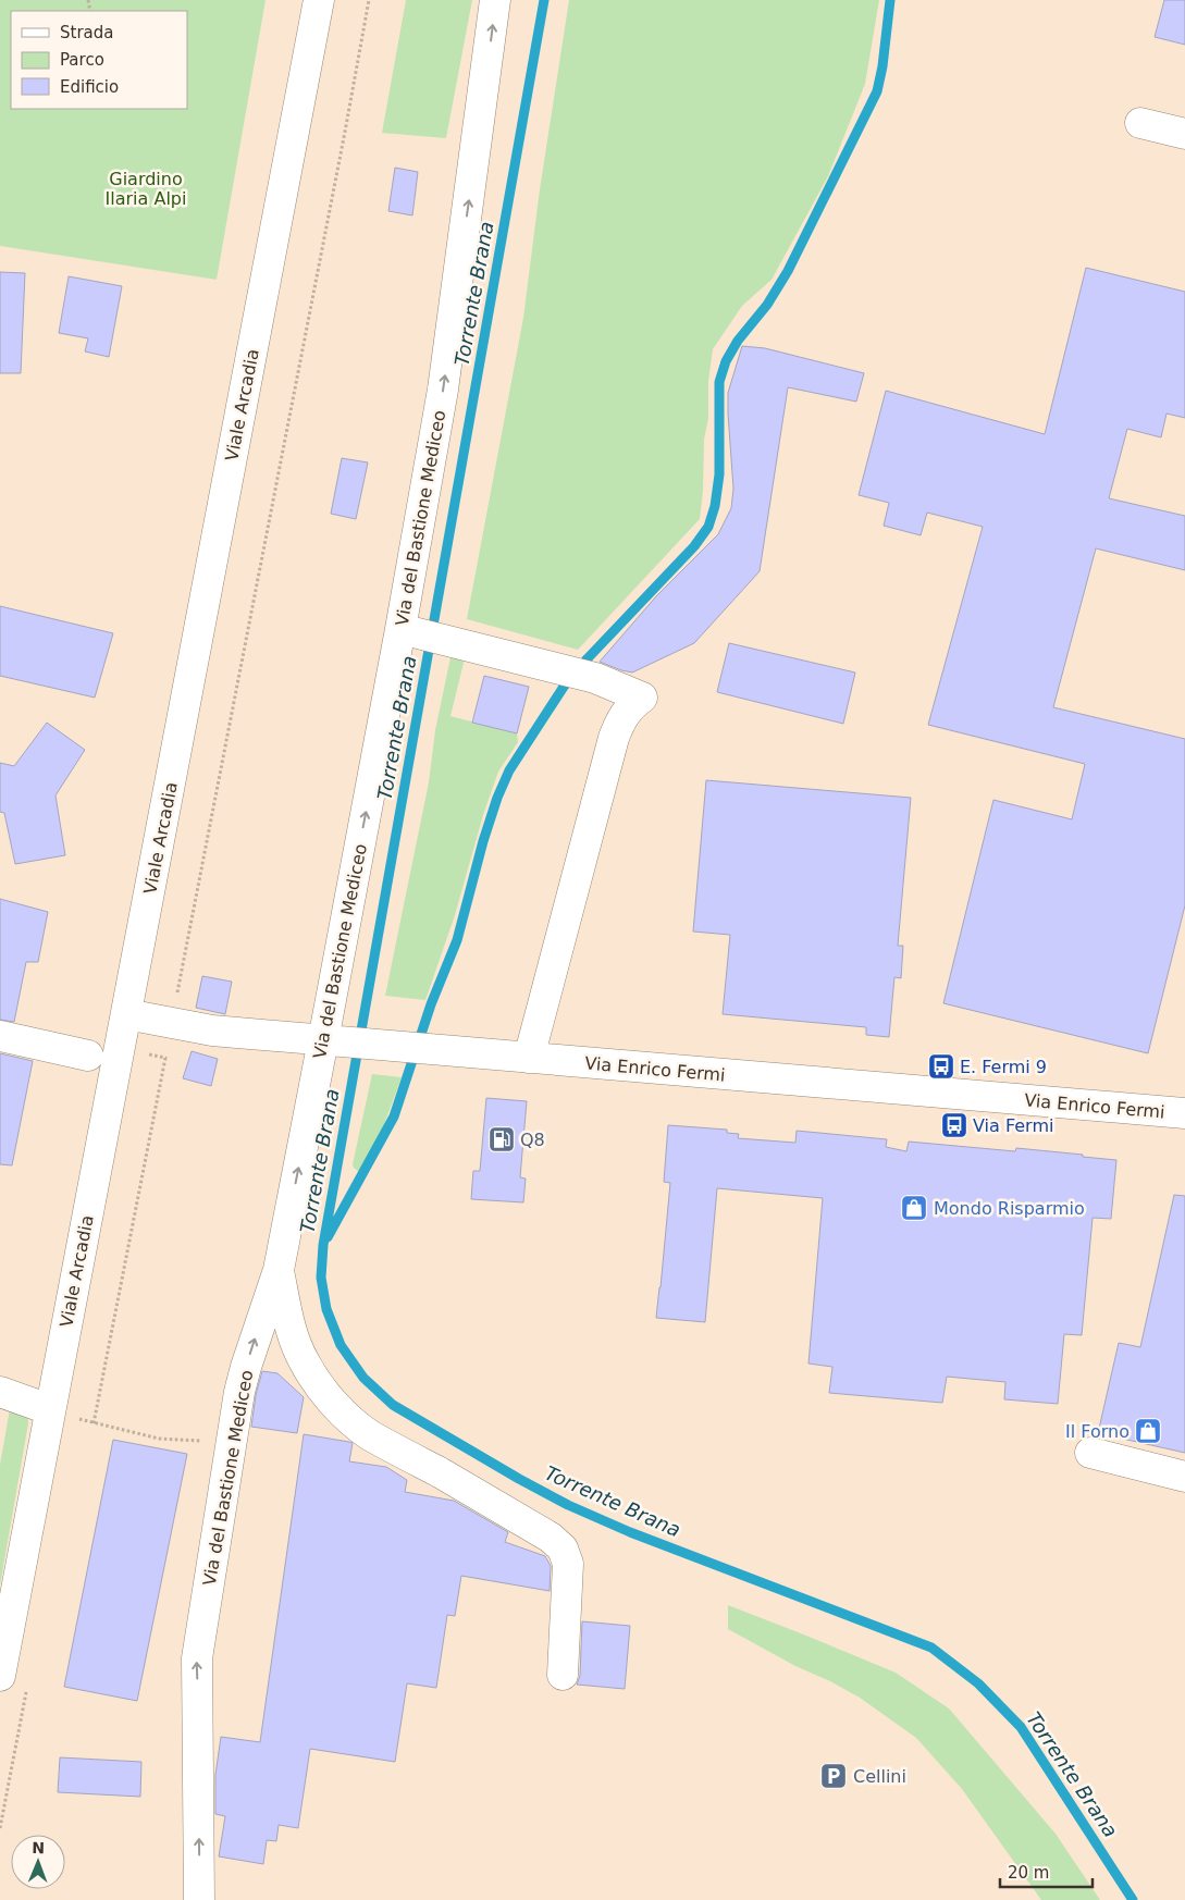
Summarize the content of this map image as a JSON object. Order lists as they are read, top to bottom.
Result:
{
  "streets": {
    "street": ["Viale Arcadia", "Via del Bastione Mediceo", "Via Enrico Fermi"]
  },
  "crossings": [
    ["Viale Arcadia", "Via Enrico Fermi"],
    ["Via del Bastione Mediceo", "Via Enrico Fermi"]
  ],
  "one_way": ["Via del Bastione Mediceo"],
  "water": ["Torrente Brana"],
  "parks": ["Giardino Ilaria Alpi"],
  "places": {
    "bus stop": ["E. Fermi 9", "Via Fermi"],
    "fuel station": ["Q8"],
    "shop": ["Mondo Risparmio", "Il Forno"],
    "parking": ["Cellini"]
  },
  "legend": ["Strada", "Parco", "Edificio"],
  "scale_bar": "20 m",
  "north": "top"
}
